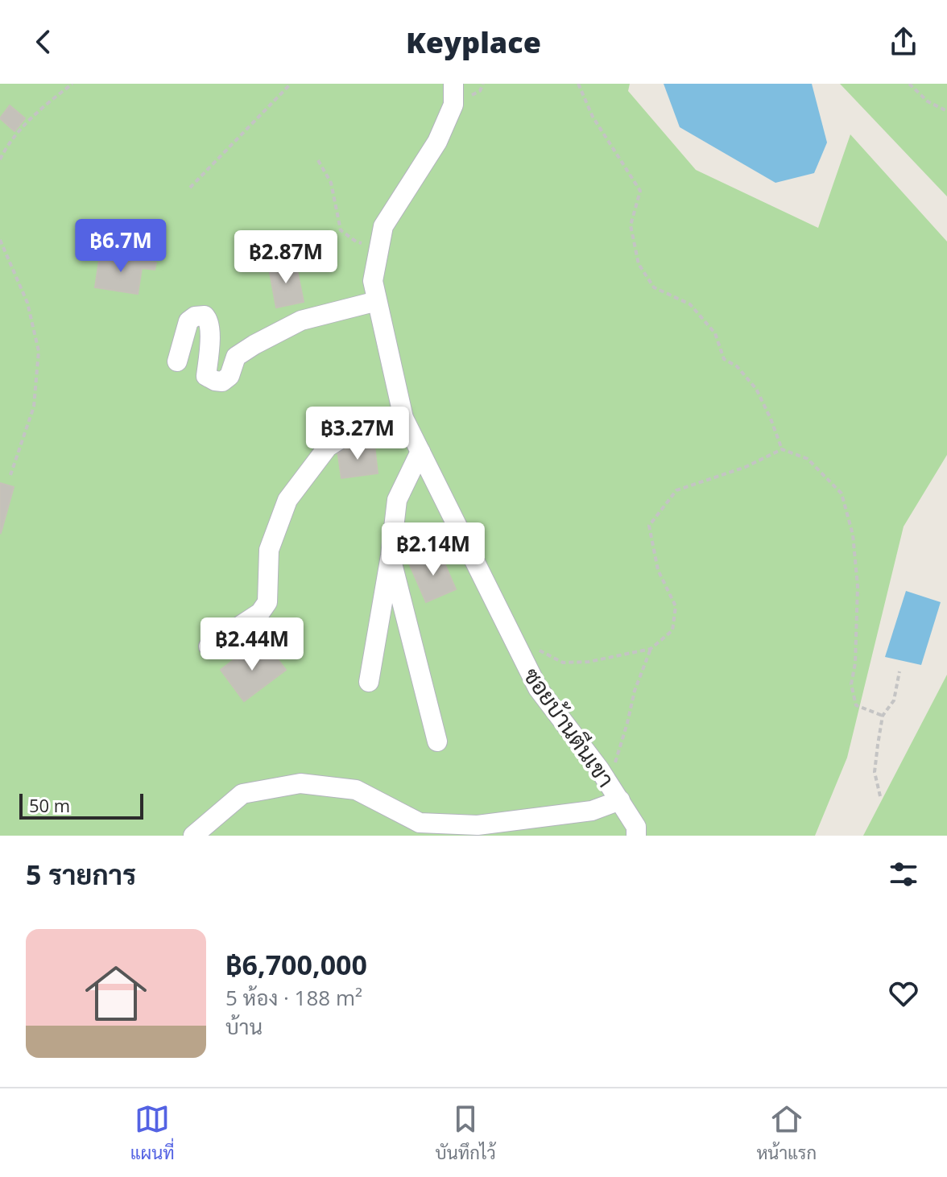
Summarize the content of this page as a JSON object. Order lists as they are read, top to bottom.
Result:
{
  "streets": {
    "street": ["ซอยบ้านตีนเขา"]
  },
  "scale_bar": "50 m",
  "page": {
    "header": "Keyplace",
    "price": [
      "฿6.7M",
      "฿2.87M",
      "฿3.27M",
      "฿2.14M",
      "฿2.44M"
    ],
    "scale": "50 m",
    "heading": "5 รายการ",
    "list": [
      {
        "name": "฿6,700,000",
        "note": "5 ห้อง · 188 m² · บ้าน"
      }
    ],
    "tabs": ["แผนที่", "บันทึกไว้", "หน้าแรก"]
  }
}
